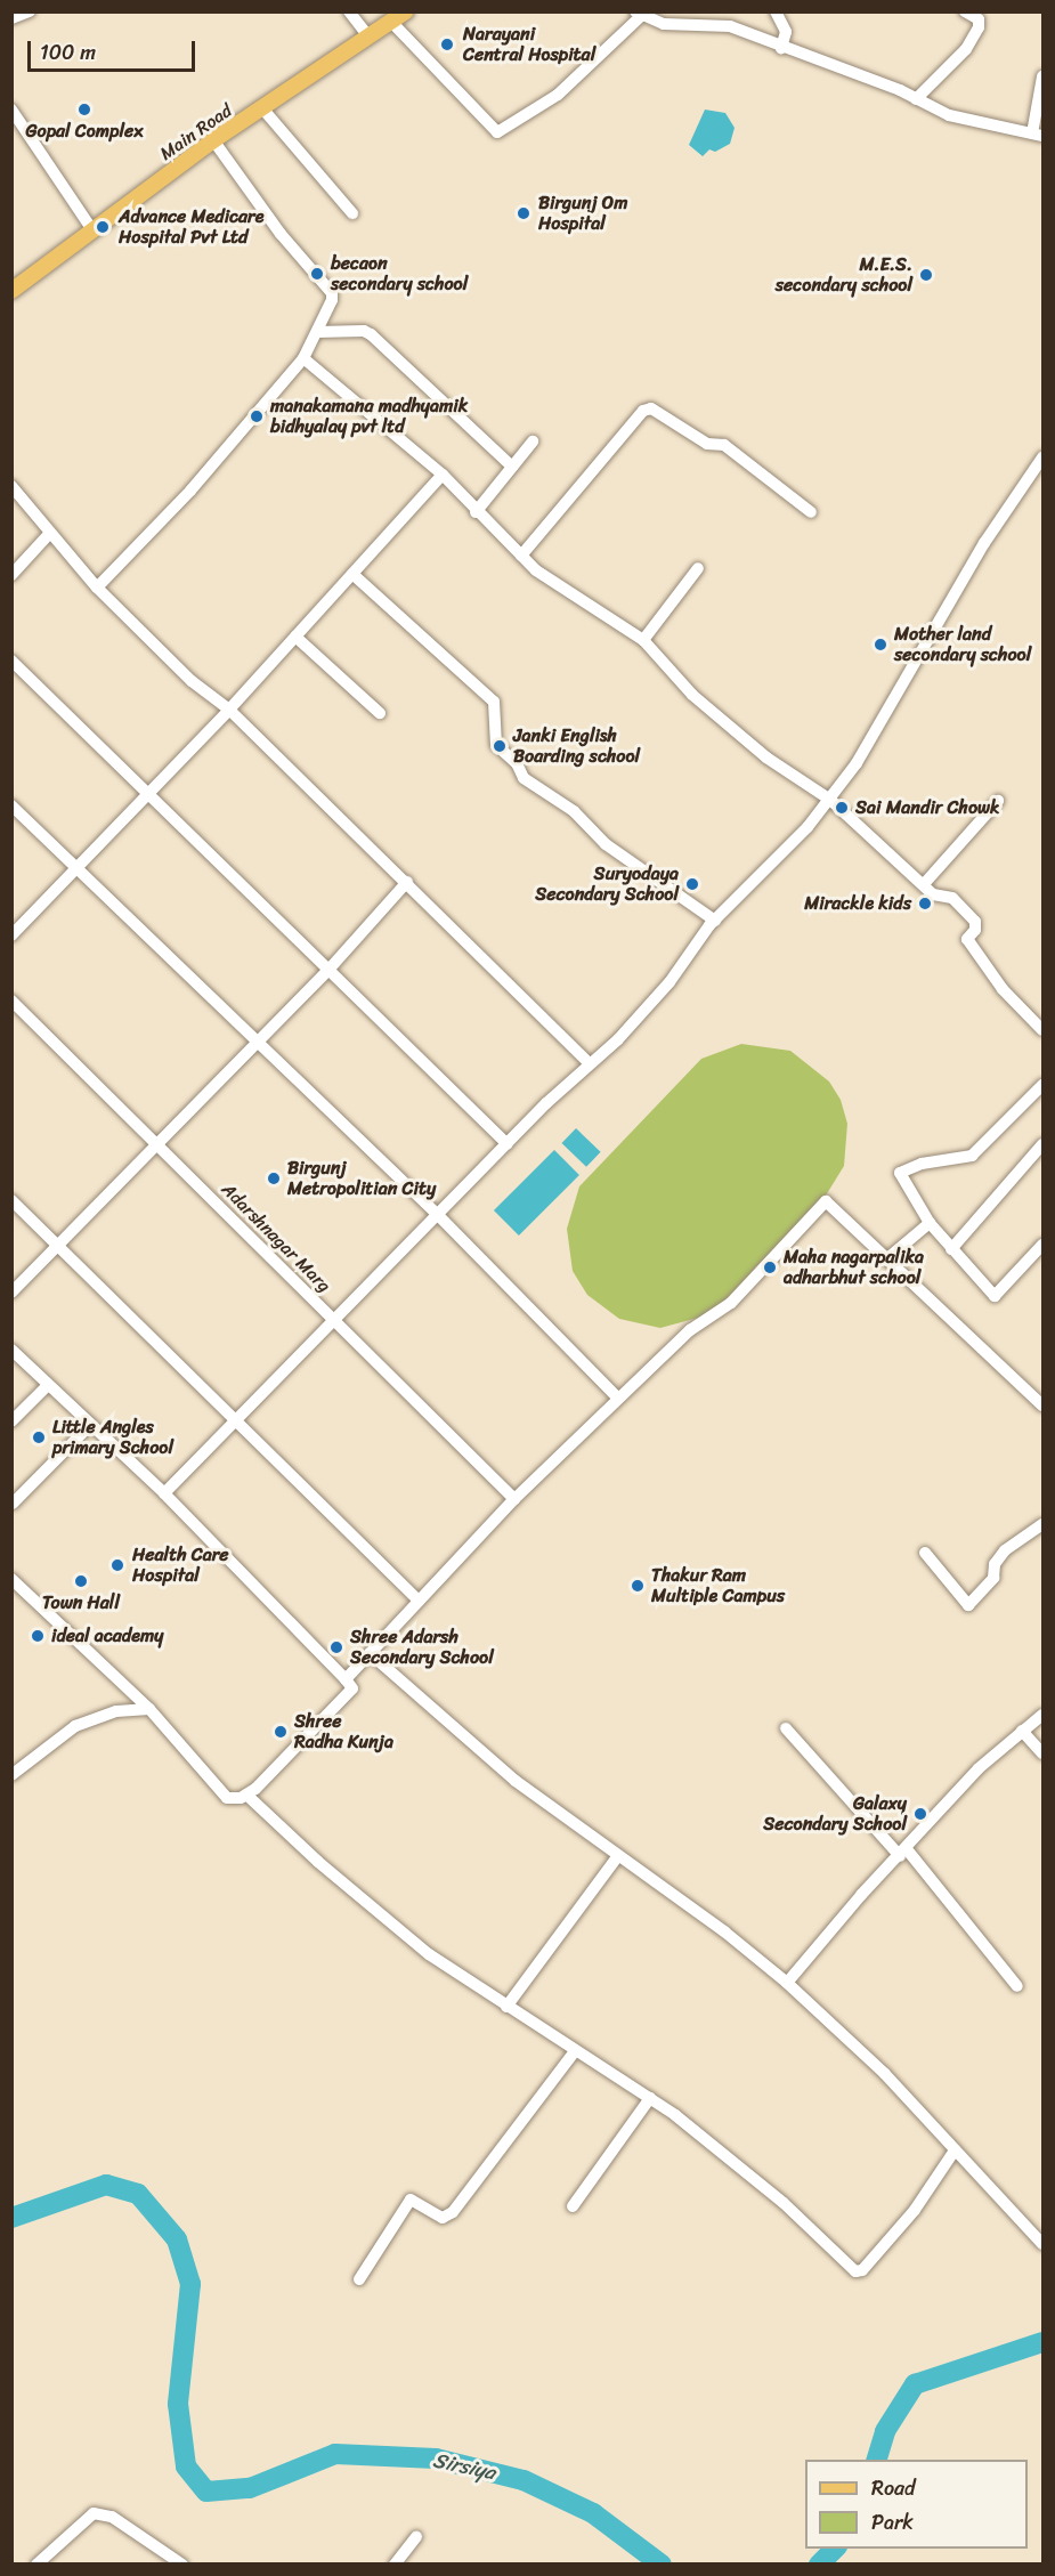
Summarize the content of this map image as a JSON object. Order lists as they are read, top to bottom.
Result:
{
  "streets": {
    "main road": ["Main Road"],
    "street": ["Adarshnagar Marg"]
  },
  "water": ["Sirsiya"],
  "places": [
    "Narayani Central Hospital",
    "Gopal Complex",
    "Birgunj Om Hospital",
    "Advance Medicare Hospital Pvt Ltd",
    "becaon secondary school",
    "M.E.S. secondary school",
    "manakamana madhyamik bidhyalay pvt ltd",
    "Mother land secondary school",
    "Janki English Boarding school",
    "Sai Mandir Chowk",
    "Suryodaya Secondary School",
    "Mirackle kids",
    "Birgunj Metropolitian City",
    "Maha nagarpalika adharbhut school",
    "Little Angles primary School",
    "Health Care Hospital",
    "Town Hall",
    "Thakur Ram Multiple Campus",
    "ideal academy",
    "Shree Adarsh Secondary School",
    "Shree Radha Kunja",
    "Galaxy Secondary School"
  ],
  "legend": ["Road", "Park"],
  "scale_bar": "100 m"
}
